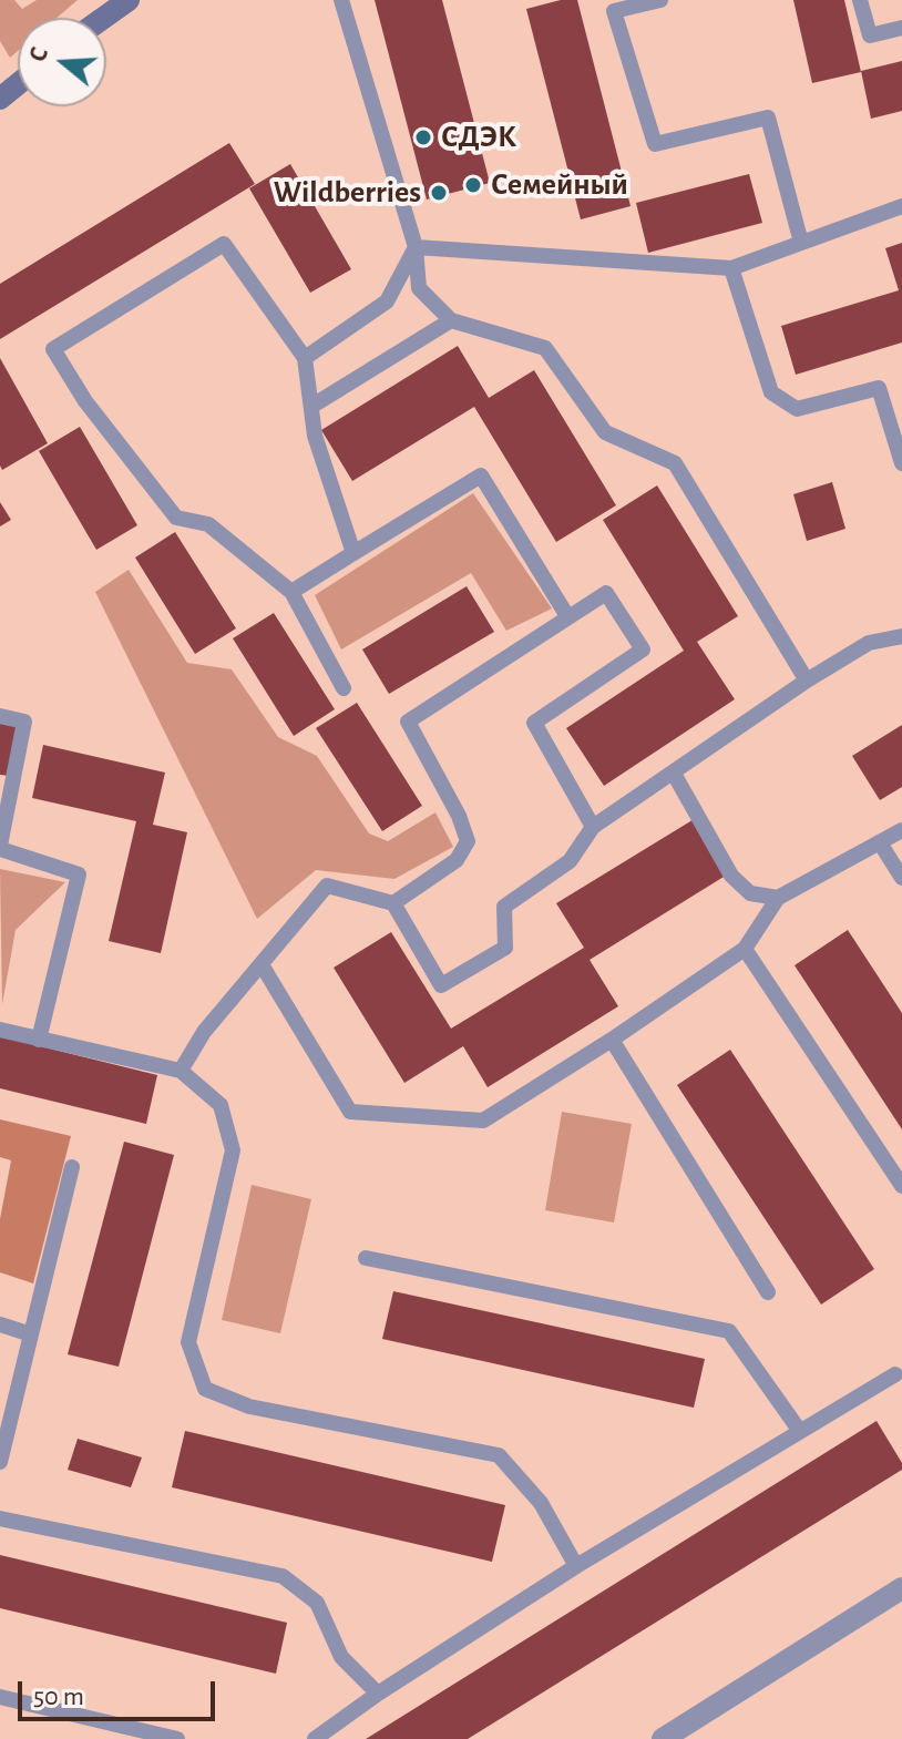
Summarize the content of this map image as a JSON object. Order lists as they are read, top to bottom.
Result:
{
  "places": ["СДЭК", "Семейный", "Wildberries"],
  "scale_bar": "50 m",
  "north": "left"
}
